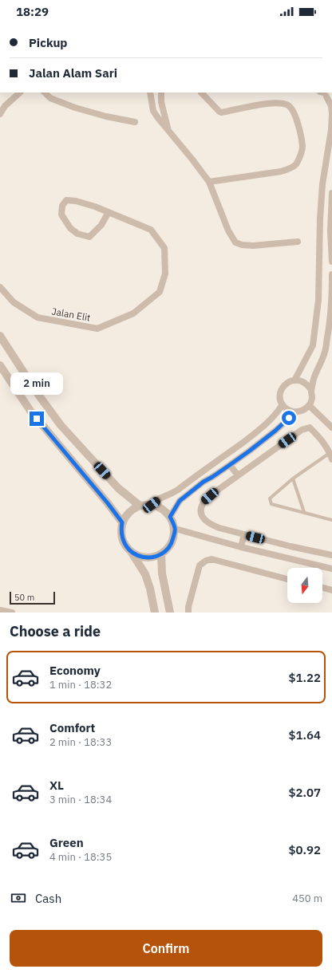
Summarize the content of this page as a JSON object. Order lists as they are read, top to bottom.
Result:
{
  "streets": {
    "street": ["Jalan Elit"]
  },
  "scale_bar": "50 m",
  "north": "bottom",
  "page": {
    "status": "18:29",
    "banner": ["Pickup", "Jalan Alam Sari"],
    "bubble": "2 min",
    "scale": "50 m",
    "heading": "Choose a ride",
    "list": [
      {
        "name": "Economy",
        "note": "1 min · 18:32",
        "value": "$1.22"
      },
      {
        "name": "Comfort",
        "note": "2 min · 18:33",
        "value": "$1.64"
      },
      {
        "name": "XL",
        "note": "3 min · 18:34",
        "value": "$2.07"
      },
      {
        "name": "Green",
        "note": "4 min · 18:35",
        "value": "$0.92"
      }
    ],
    "pay": ["Cash", "450 m"],
    "buttons": "Confirm"
  }
}
